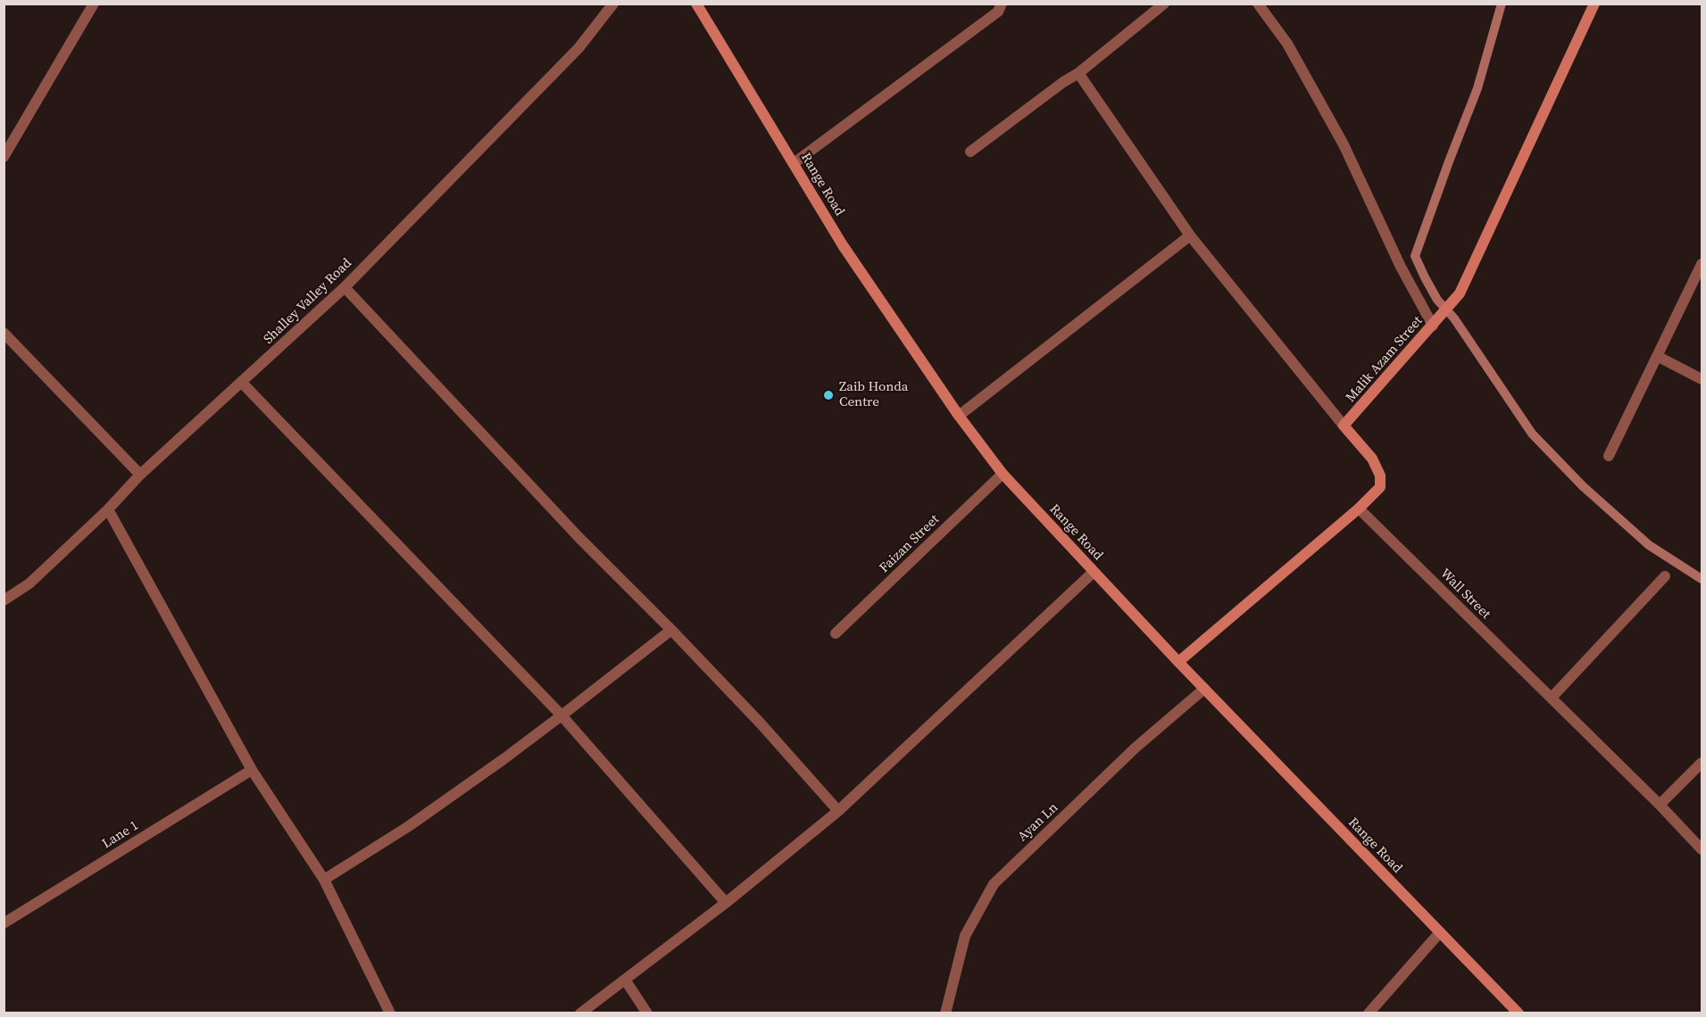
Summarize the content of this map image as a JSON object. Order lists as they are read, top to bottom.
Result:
{
  "streets": {
    "main road": ["Range Road", "Malik Azam Street"],
    "street": [
      "Shalley Valley Road",
      "Faizan Street",
      "Wall Street",
      "Ayan Ln",
      "Lane 1"
    ]
  },
  "crossings": [
    ["Range Road", "Faizan Street"],
    ["Range Road", "Ayan Ln"]
  ],
  "places": ["Zaib Honda Centre"]
}
